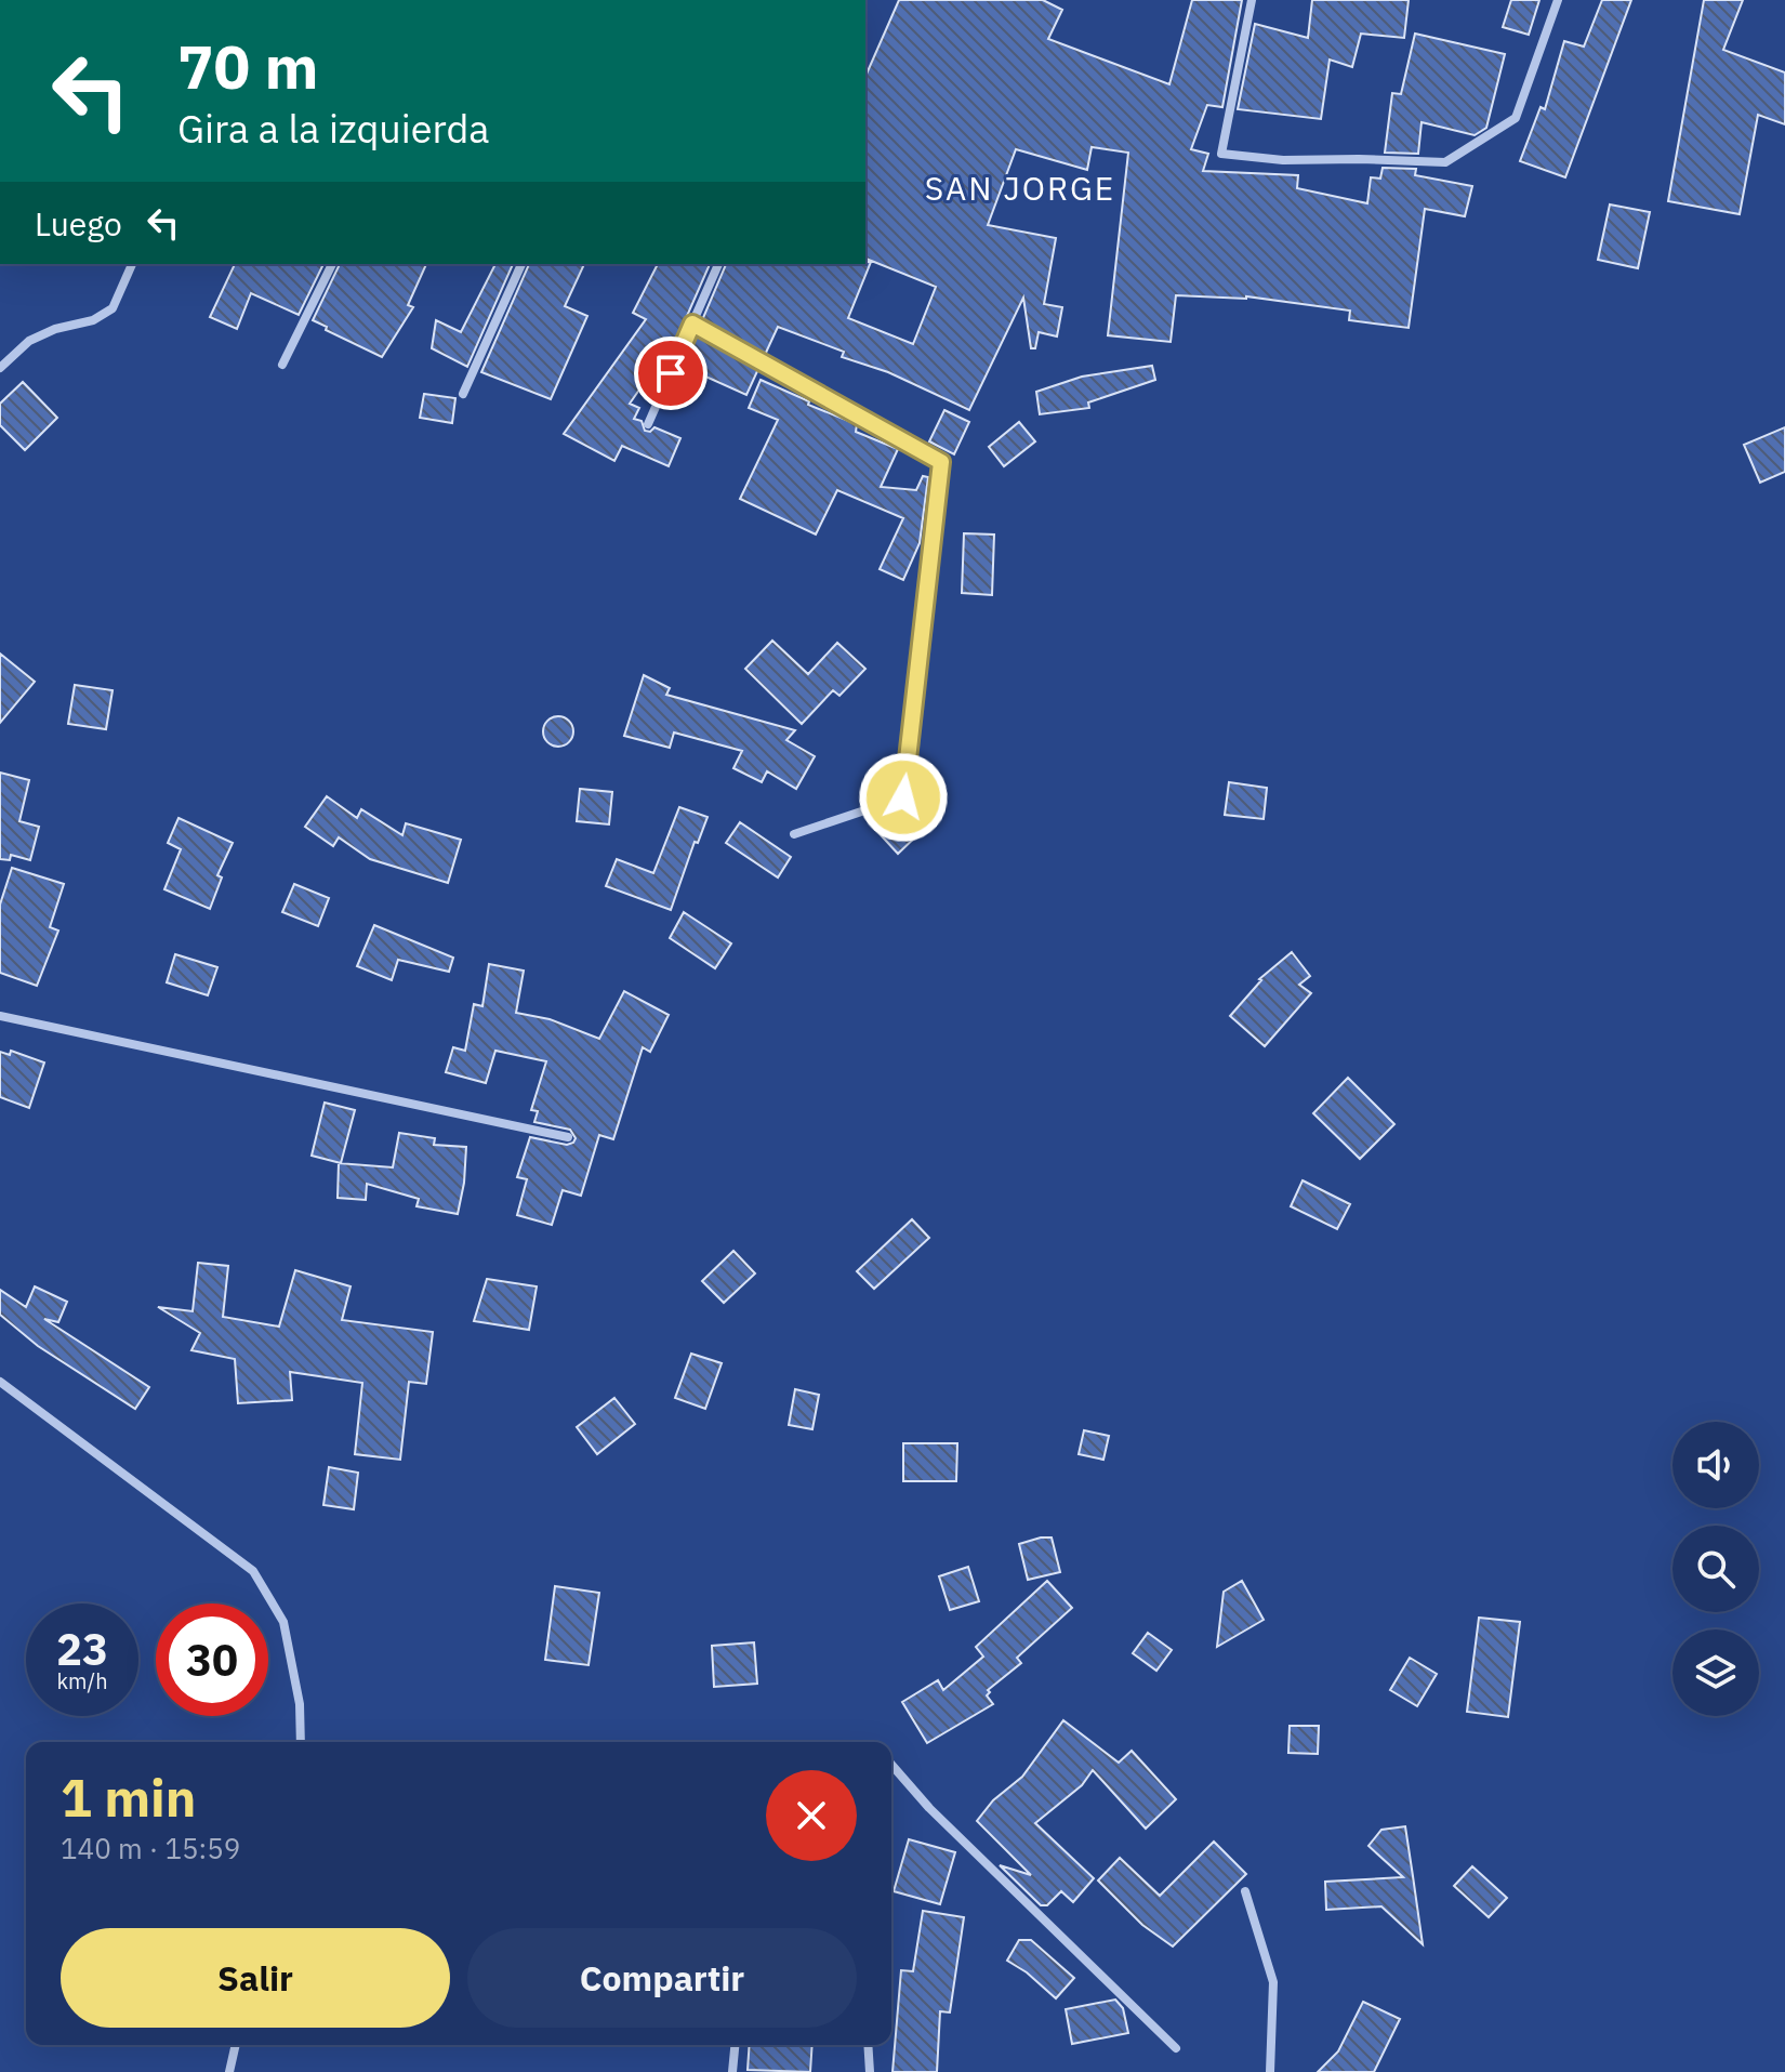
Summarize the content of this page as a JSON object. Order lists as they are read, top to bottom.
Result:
{
  "districts": ["SAN JORGE"],
  "page": {
    "turn": ["70 m", "Gira a la izquierda"],
    "then": "Luego",
    "speed": "23 km/h",
    "limit": "30",
    "heading": ["1 min", "140 m · 15:59"],
    "buttons": ["Salir", "Compartir"]
  }
}
